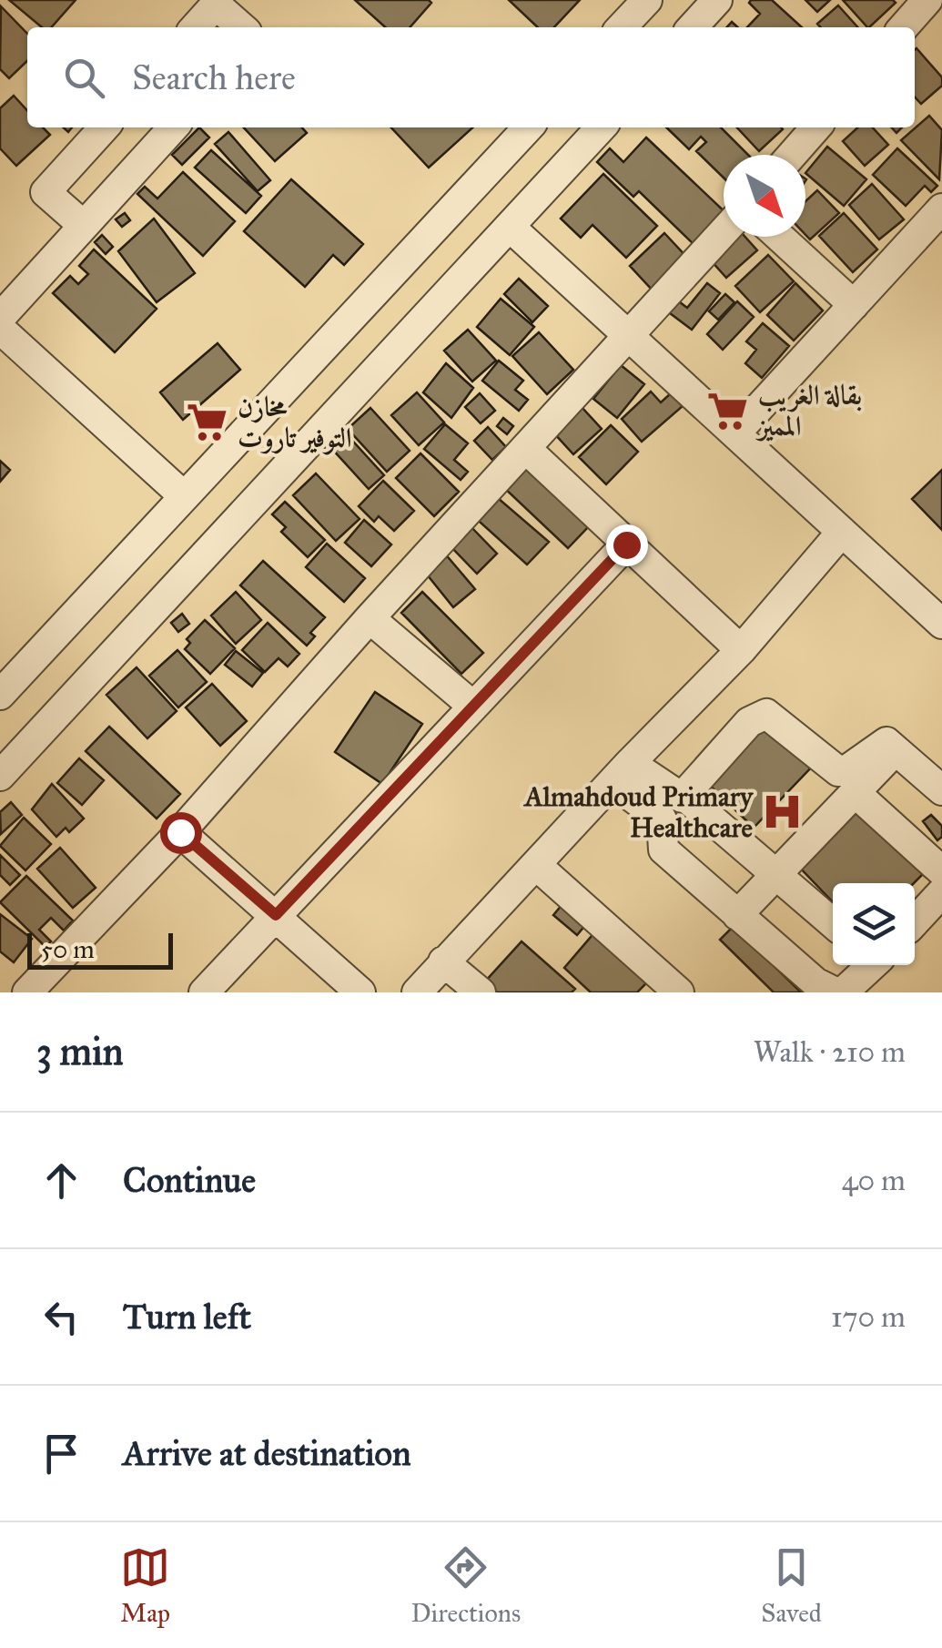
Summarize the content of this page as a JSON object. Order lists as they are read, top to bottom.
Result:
{
  "places": {
    "supermarket": ["بقالة الغريب المميز", "مخازن التوفير تاروت"],
    "hospital": ["Almahdoud Primary Healthcare"]
  },
  "scale_bar": "50 m",
  "north": "bottom right",
  "page": {
    "search": "Search here",
    "scale": "50 m",
    "heading": ["3 min", "Walk · 210 m"],
    "list": [
      ["Continue", "40 m"],
      ["Turn left", "170 m"],
      "Arrive at destination"
    ],
    "nav": ["Map", "Directions", "Saved"]
  }
}
